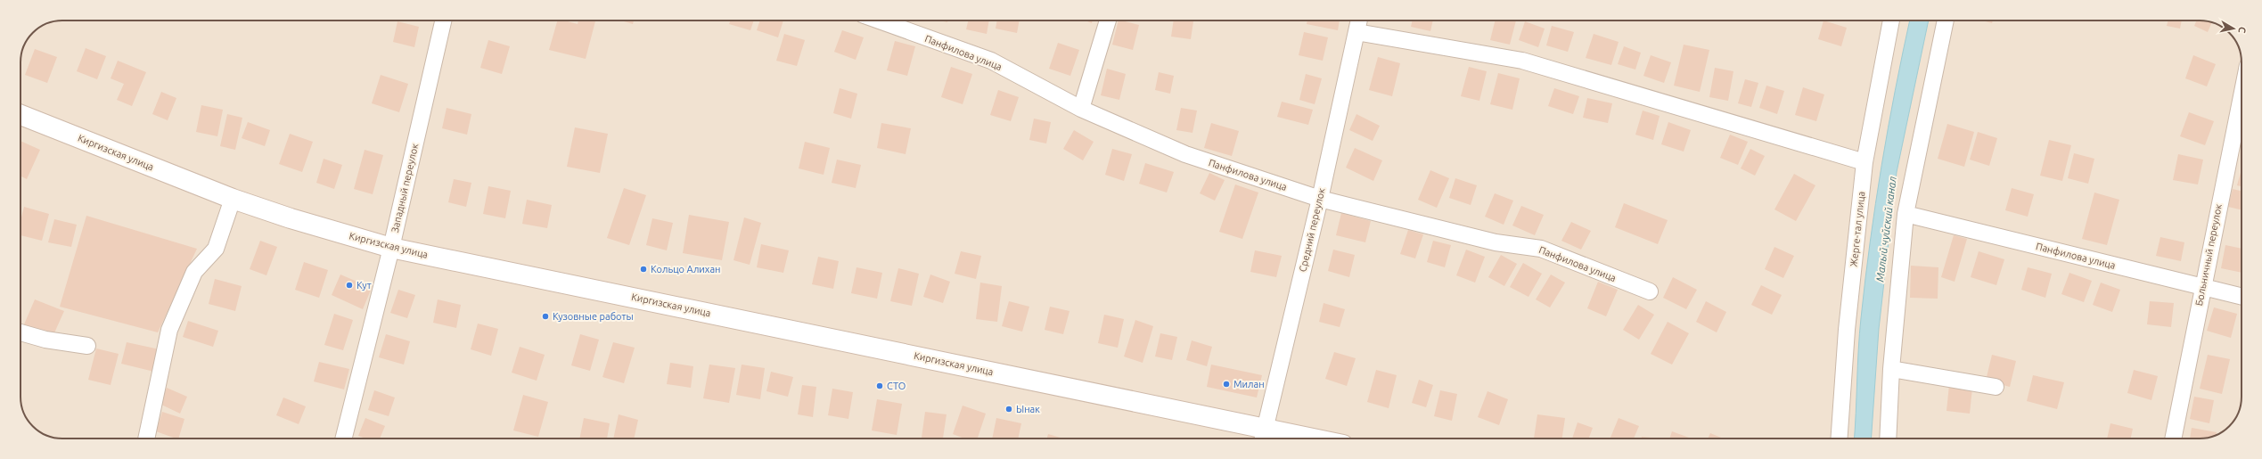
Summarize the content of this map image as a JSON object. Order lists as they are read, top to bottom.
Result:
{
  "streets": {
    "main road": ["Киргизская улица"],
    "street": [
      "Панфилова улица",
      "Западный переулок",
      "Жерге-тал улица",
      "Средний переулок",
      "Больничный переулок"
    ]
  },
  "crossings": [
    ["Панфилова улица", "Средний переулок"],
    ["Панфилова улица", "Больничный переулок"],
    ["Киргизская улица", "Западный переулок"],
    ["Киргизская улица", "Средний переулок"]
  ],
  "water": ["Малый чуйский канал"],
  "places": [
    "Кольцо Алихан",
    "Кут",
    "Кузовные работы",
    "Милан",
    "СТО",
    "Ынак"
  ],
  "north": "right"
}
